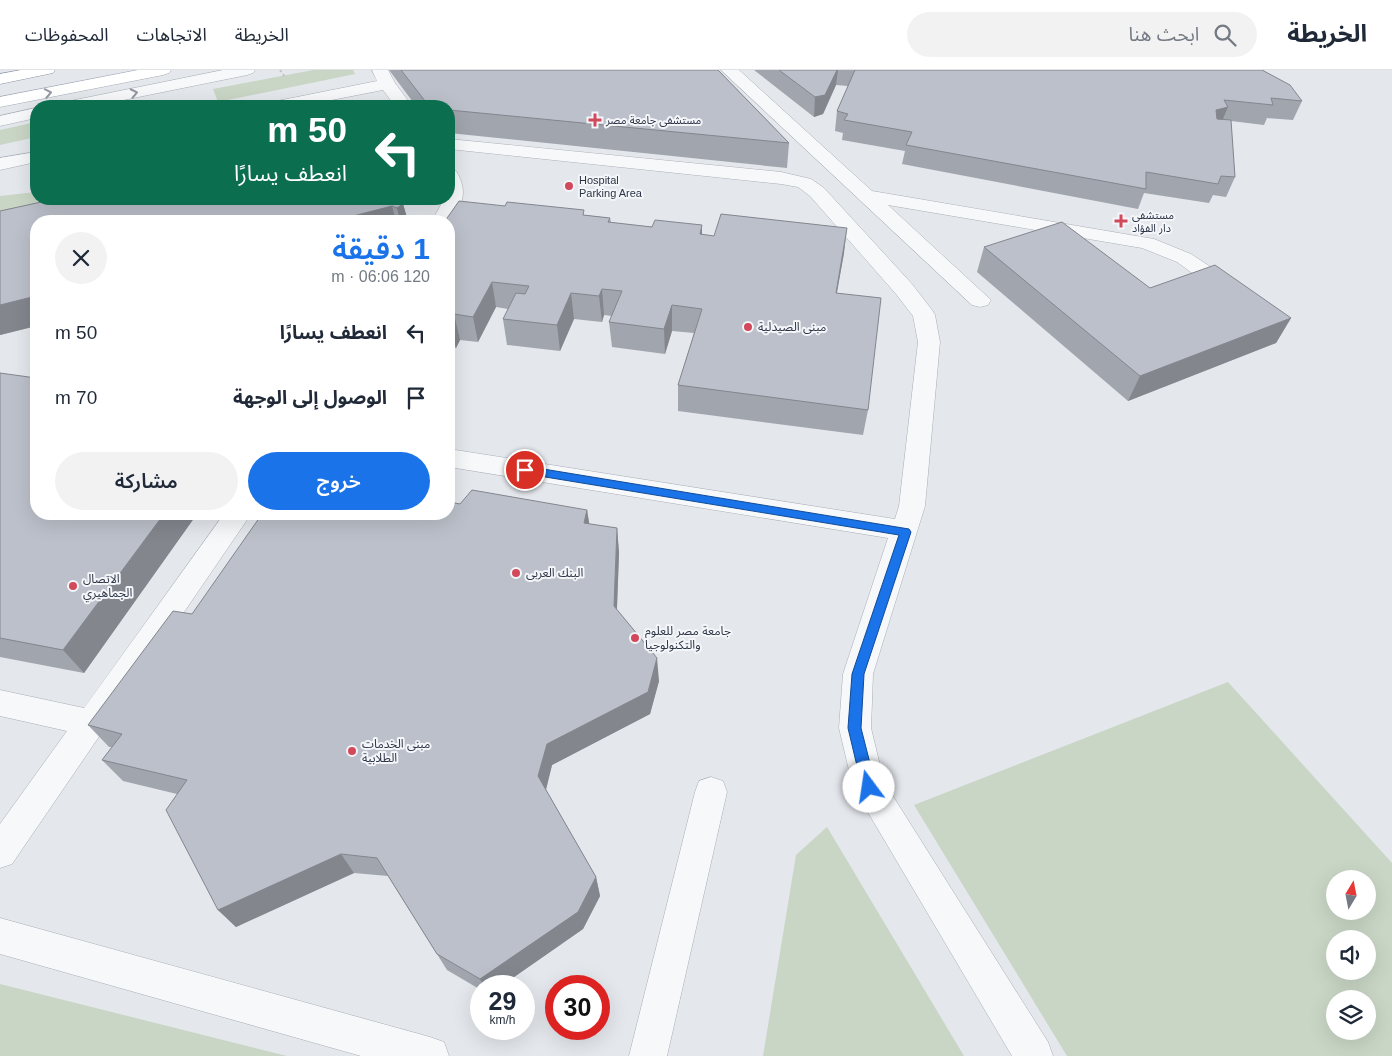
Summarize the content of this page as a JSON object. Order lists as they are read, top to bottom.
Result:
{
  "places": {
    "health": ["مستشفى جامعة مصر", "مستشفى دار الفؤاد"],
    "other": [
      "Hospital Parking Area",
      "مبنى الصيدلية",
      "البنك العربى",
      "الاتصال الجماهيري",
      "جامعة مصر للعلوم والتكنولوجيا",
      "مبنى الخدمات الطلابية"
    ]
  },
  "north": "top",
  "page": {
    "header": "الخريطة",
    "search": "ابحث هنا",
    "nav": ["الخريطة", "الاتجاهات", "المحفوظات"],
    "turn": ["50 m", "انعطف يسارًا"],
    "heading": ["1 دقيقة", "120 m · 06:06"],
    "list": [
      {
        "name": "انعطف يسارًا",
        "value": "50 m"
      },
      {
        "name": "الوصول إلى الوجهة",
        "value": "70 m"
      }
    ],
    "buttons": ["خروج", "مشاركة"],
    "speed": "29 km/h",
    "limit": "30"
  }
}
